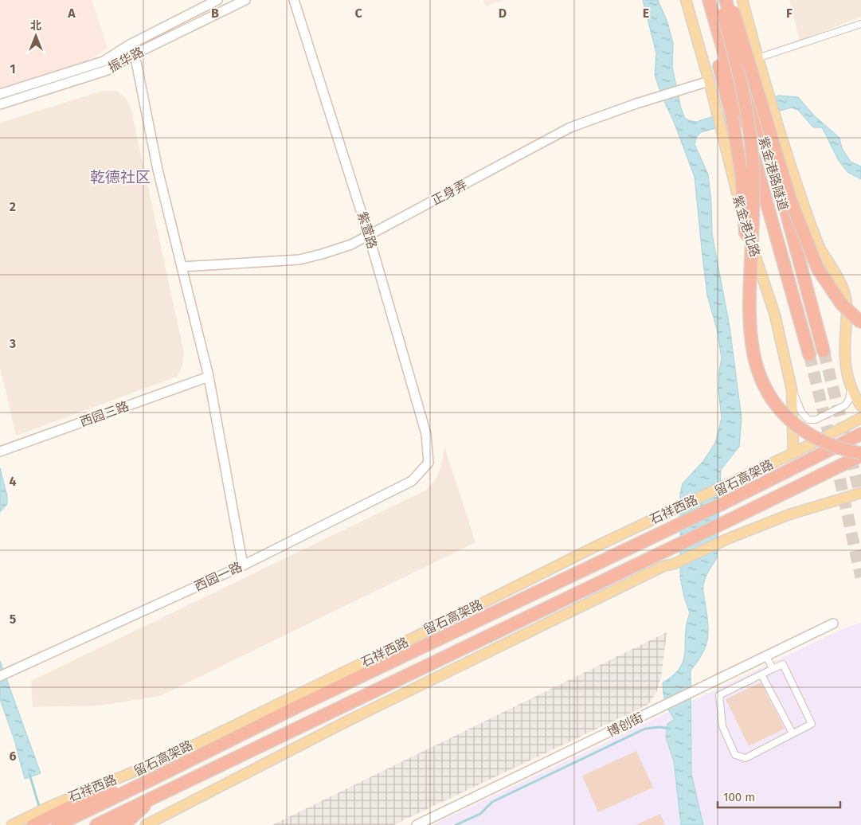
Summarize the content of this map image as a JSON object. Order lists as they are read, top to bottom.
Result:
{
  "streets": {
    "highway": ["紫金港路隧道", "留石高架路"],
    "main road": ["紫金港北路", "石祥西路"],
    "street": [
      "振华路",
      "正身弄",
      "紫萱路",
      "西园三路",
      "西园一路",
      "博创街"
    ]
  },
  "crossings": [
    ["正身弄", "紫金港北路"],
    ["正身弄", "紫萱路"],
    ["紫金港北路", "石祥西路"],
    ["紫萱路", "西园一路"],
    ["留石高架路", "石祥西路"]
  ],
  "districts": ["乾德社区"],
  "scale_bar": "100 m",
  "north": "top",
  "grid": {
    "columns": [
      "A",
      "B",
      "C",
      "D",
      "E",
      "F"
    ],
    "rows": [
      "1",
      "2",
      "3",
      "4",
      "5",
      "6"
    ]
  }
}
